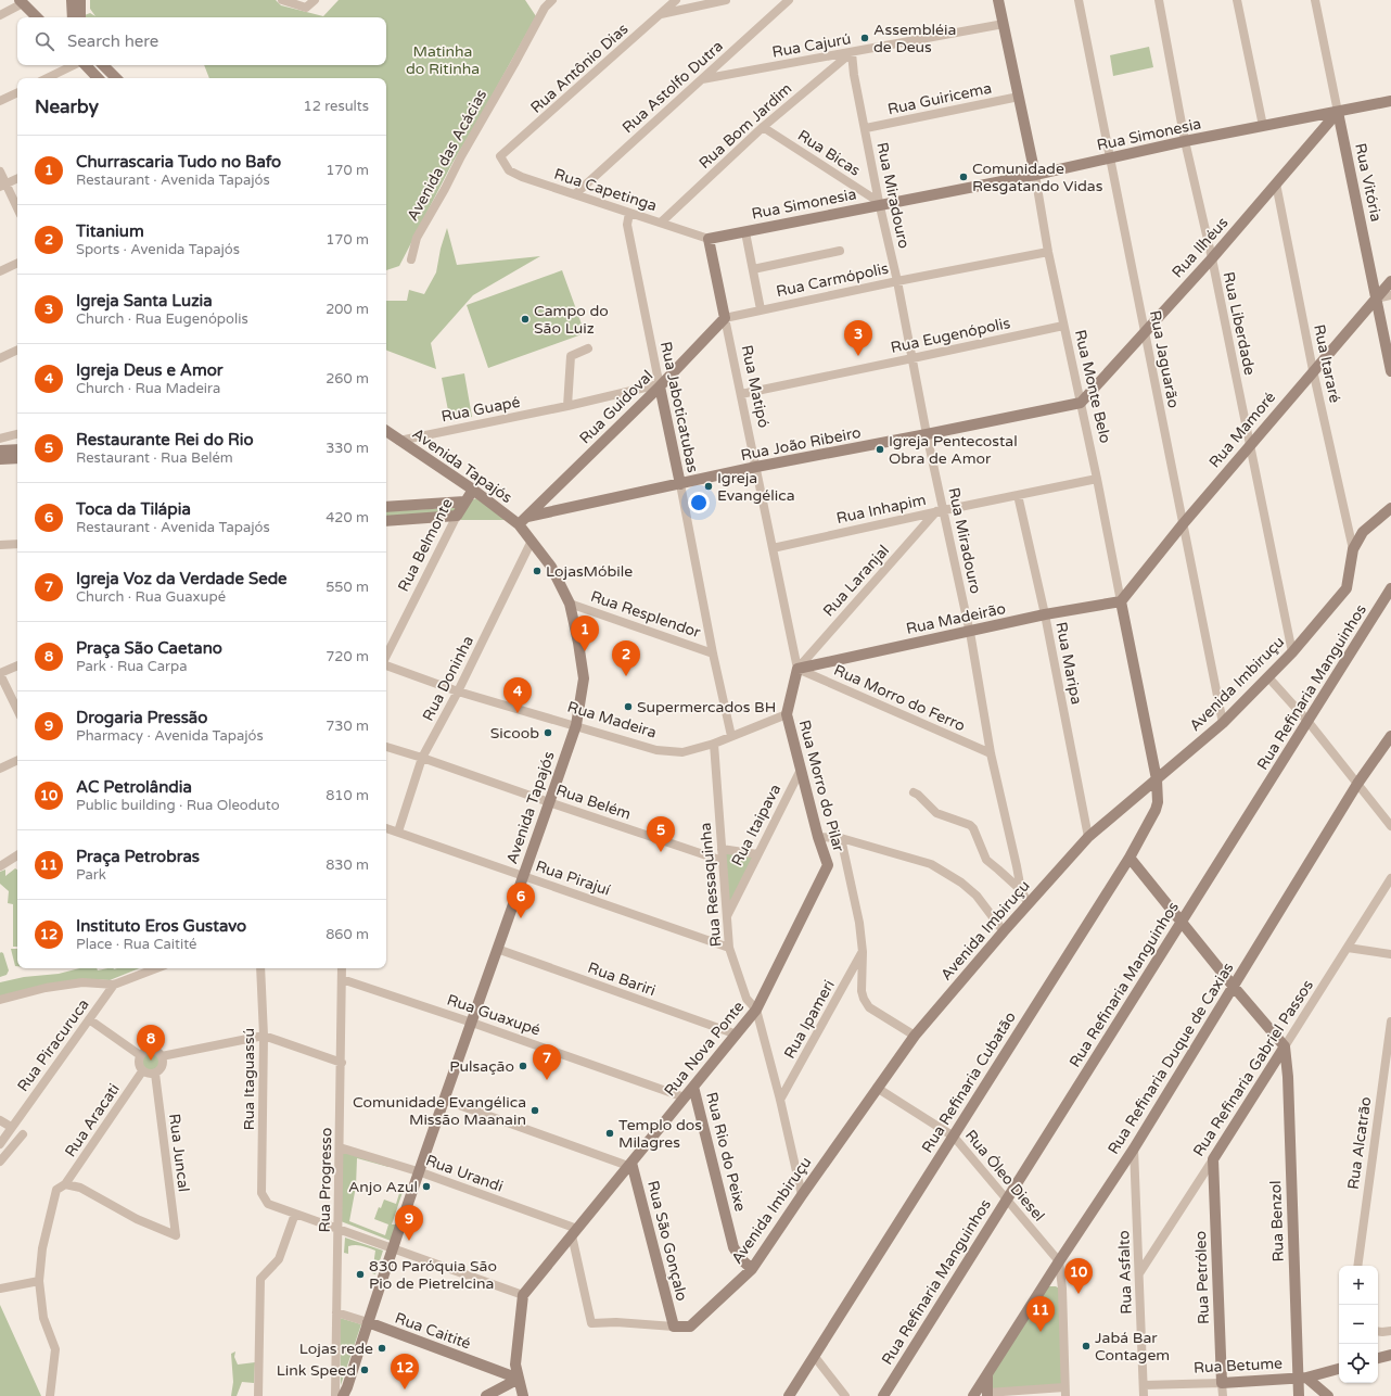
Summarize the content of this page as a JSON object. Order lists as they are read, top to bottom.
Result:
{
  "streets": {
    "street": [
      "Rua Cajurú",
      "Rua Antônio Dias",
      "Rua Astolfo Dutra",
      "Rua Guiricema",
      "Rua Bom Jardim",
      "Rua Simonesia",
      "Rua Bicas",
      "Avenida das Acácias",
      "Rua Vitória",
      "Rua Capetinga",
      "Rua Miradouro",
      "Rua Ilhéus",
      "Rua Carmópolis",
      "Rua Liberdade",
      "Rua Eugenópolis",
      "Rua Jaguarão",
      "Rua Itararé",
      "Rua Matipó",
      "Rua Monte Belo",
      "Rua Guidoval",
      "Rua Jaboticatubas",
      "Rua Guapé",
      "Rua Mamoré",
      "Rua João Ribeiro",
      "Avenida Tapajós",
      "Rua Inhapim",
      "Rua Belmonte",
      "Rua Laranjal",
      "Rua Resplendor",
      "Rua Madeirão",
      "Rua Maripa",
      "Rua Doninha",
      "Avenida Imbiruçu",
      "Rua Refinaria Manguinhos",
      "Rua Morro do Ferro",
      "Rua Madeira",
      "Rua Morro do Pilar",
      "Rua Belém",
      "Rua Itaipava",
      "Rua Pirajuí",
      "Rua Ressaquinha",
      "Rua Bariri",
      "Rua Guaxupé",
      "Rua Ipameri",
      "Rua Piracuruca",
      "Rua Nova Ponte",
      "Rua Refinaria Duque de Caxias",
      "Rua Refinaria Gabriel Passos",
      "Rua Itaguassú",
      "Rua Refinaria Cubatão",
      "Rua Aracati",
      "Rua Alcatrão",
      "Rua Rio do Peixe",
      "Rua Juncal",
      "Rua Urandi",
      "Rua Óleo Diesel",
      "Rua Progresso",
      "Rua Benzol",
      "Rua São Gonçalo",
      "Rua Asfalto",
      "Rua Petróleo",
      "Rua Caitité",
      "Rua Betume"
    ]
  },
  "crossings": [
    ["Rua Cajurú", "Rua Astolfo Dutra"],
    ["Rua Cajurú", "Rua Bom Jardim"],
    ["Rua Cajurú", "Rua Miradouro"],
    ["Rua Cajurú", "Rua Monte Belo"],
    ["Rua Antônio Dias", "Rua Capetinga"],
    ["Rua Astolfo Dutra", "Rua Capetinga"],
    ["Rua Guiricema", "Rua Miradouro"],
    ["Rua Guiricema", "Rua Monte Belo"],
    ["Rua Bom Jardim", "Rua Bicas"],
    ["Rua Bom Jardim", "Rua Capetinga"],
    ["Rua Bom Jardim", "Rua Miradouro"],
    ["Rua Simonesia", "Rua Bicas"],
    ["Rua Simonesia", "Rua Vitória"],
    ["Rua Simonesia", "Rua Capetinga"],
    ["Rua Simonesia", "Rua Miradouro"],
    ["Rua Simonesia", "Rua Ilhéus"],
    ["Rua Simonesia", "Rua Liberdade"],
    ["Rua Simonesia", "Rua Jaguarão"],
    ["Rua Simonesia", "Rua Matipó"],
    ["Rua Simonesia", "Rua Monte Belo"],
    ["Rua Bicas", "Rua Miradouro"],
    ["Rua Vitória", "Rua Ilhéus"],
    ["Rua Vitória", "Rua Mamoré"],
    ["Rua Capetinga", "Rua Matipó"],
    ["Rua Capetinga", "Rua Jaboticatubas"],
    ["Rua Miradouro", "Rua Carmópolis"],
    ["Rua Miradouro", "Rua Eugenópolis"],
    ["Rua Miradouro", "Rua João Ribeiro"],
    ["Rua Miradouro", "Rua Inhapim"],
    ["Rua Miradouro", "Rua Laranjal"],
    ["Rua Miradouro", "Rua Madeirão"],
    ["Rua Miradouro", "Avenida Imbiruçu"],
    ["Rua Miradouro", "Rua Morro do Ferro"],
    ["Rua Ilhéus", "Rua Liberdade"],
    ["Rua Ilhéus", "Rua Jaguarão"],
    ["Rua Ilhéus", "Rua Itararé"],
    ["Rua Ilhéus", "Rua Monte Belo"],
    ["Rua Ilhéus", "Rua João Ribeiro"],
    ["Rua Carmópolis", "Rua Matipó"],
    ["Rua Carmópolis", "Rua Monte Belo"],
    ["Rua Carmópolis", "Rua Guidoval"],
    ["Rua Liberdade", "Rua Mamoré"],
    ["Rua Liberdade", "Avenida Imbiruçu"],
    ["Rua Eugenópolis", "Rua Matipó"],
    ["Rua Eugenópolis", "Rua Monte Belo"],
    ["Rua Jaguarão", "Rua Mamoré"],
    ["Rua Jaguarão", "Avenida Imbiruçu"],
    ["Rua Itararé", "Rua Mamoré"],
    ["Rua Itararé", "Avenida Imbiruçu"],
    ["Rua Matipó", "Rua Guidoval"],
    ["Rua Matipó", "Rua João Ribeiro"],
    ["Rua Matipó", "Rua Inhapim"],
    ["Rua Matipó", "Rua Laranjal"],
    ["Rua Matipó", "Rua Madeirão"],
    ["Rua Matipó", "Rua Morro do Ferro"],
    ["Rua Monte Belo", "Rua Mamoré"],
    ["Rua Monte Belo", "Rua João Ribeiro"],
    ["Rua Monte Belo", "Rua Inhapim"],
    ["Rua Monte Belo", "Rua Madeirão"],
    ["Rua Monte Belo", "Avenida Imbiruçu"],
    ["Rua Monte Belo", "Rua Refinaria Cubatão"],
    ["Rua Guidoval", "Rua Jaboticatubas"],
    ["Rua Guidoval", "Rua Guapé"],
    ["Rua Guidoval", "Rua João Ribeiro"],
    ["Rua Guidoval", "Avenida Tapajós"],
    ["Rua Jaboticatubas", "Rua Guapé"],
    ["Rua Jaboticatubas", "Rua João Ribeiro"],
    ["Rua Jaboticatubas", "Rua Resplendor"],
    ["Rua Jaboticatubas", "Rua Madeira"],
    ["Rua Guapé", "Avenida Tapajós"],
    ["Rua Mamoré", "Rua Madeirão"],
    ["Avenida Tapajós", "Rua Belmonte"],
    ["Avenida Tapajós", "Rua Resplendor"],
    ["Avenida Tapajós", "Rua Doninha"],
    ["Avenida Tapajós", "Rua Madeira"],
    ["Avenida Tapajós", "Rua Belém"],
    ["Avenida Tapajós", "Rua Pirajuí"],
    ["Avenida Tapajós", "Rua Bariri"],
    ["Avenida Tapajós", "Rua Guaxupé"],
    ["Avenida Tapajós", "Rua Urandi"],
    ["Avenida Tapajós", "Rua Caitité"],
    ["Rua Inhapim", "Rua Laranjal"],
    ["Rua Inhapim", "Rua Maripa"],
    ["Rua Laranjal", "Rua Madeirão"],
    ["Rua Laranjal", "Rua Morro do Ferro"],
    ["Rua Madeirão", "Rua Maripa"],
    ["Rua Madeirão", "Rua Morro do Ferro"],
    ["Rua Maripa", "Avenida Imbiruçu"],
    ["Rua Doninha", "Rua Madeira"],
    ["Rua Doninha", "Rua Belém"],
    ["Rua Doninha", "Rua Pirajuí"],
    ["Avenida Imbiruçu", "Rua Morro do Pilar"],
    ["Avenida Imbiruçu", "Rua Ressaquinha"],
    ["Avenida Imbiruçu", "Rua Nova Ponte"],
    ["Avenida Imbiruçu", "Rua Refinaria Cubatão"],
    ["Avenida Imbiruçu", "Rua Rio do Peixe"],
    ["Avenida Imbiruçu", "Rua Urandi"],
    ["Avenida Imbiruçu", "Rua Óleo Diesel"],
    ["Avenida Imbiruçu", "Rua São Gonçalo"],
    ["Rua Refinaria Manguinhos", "Rua Óleo Diesel"],
    ["Rua Madeira", "Rua Morro do Pilar"],
    ["Rua Madeira", "Rua Ressaquinha"],
    ["Rua Morro do Pilar", "Rua Itaipava"],
    ["Rua Morro do Pilar", "Rua Ipameri"],
    ["Rua Morro do Pilar", "Rua Nova Ponte"],
    ["Rua Belém", "Rua Ressaquinha"],
    ["Rua Itaipava", "Rua Ressaquinha"],
    ["Rua Pirajuí", "Rua Ressaquinha"],
    ["Rua Ressaquinha", "Rua Ipameri"],
    ["Rua Ressaquinha", "Rua Nova Ponte"],
    ["Rua Bariri", "Rua Nova Ponte"],
    ["Rua Guaxupé", "Rua Nova Ponte"],
    ["Rua Guaxupé", "Rua Progresso"],
    ["Rua Nova Ponte", "Rua Rio do Peixe"],
    ["Rua Nova Ponte", "Rua Urandi"],
    ["Rua Nova Ponte", "Rua São Gonçalo"],
    ["Rua Refinaria Duque de Caxias", "Rua Óleo Diesel"],
    ["Rua Refinaria Duque de Caxias", "Rua Asfalto"],
    ["Rua Refinaria Gabriel Passos", "Rua Benzol"],
    ["Rua Refinaria Gabriel Passos", "Rua Asfalto"],
    ["Rua Refinaria Gabriel Passos", "Rua Petróleo"],
    ["Rua Refinaria Cubatão", "Rua Óleo Diesel"],
    ["Rua Aracati", "Rua Juncal"],
    ["Rua Urandi", "Rua Progresso"],
    ["Rua Progresso", "Rua Caitité"],
    ["Rua Benzol", "Rua Betume"],
    ["Rua Asfalto", "Rua Betume"],
    ["Rua Petróleo", "Rua Betume"]
  ],
  "parks": ["Matinha do Ritinha"],
  "places": [
    "Assembléia de Deus",
    "Comunidade Resgatando Vidas",
    "Campo do São Luiz",
    "Igreja Pentecostal Obra de Amor",
    "Igreja Evangélica",
    "LojasMóbile",
    "Supermercados BH",
    "Sicoob",
    "Pulsação",
    "Comunidade Evangélica Missão Maanain",
    "Templo dos Milagres",
    "Anjo Azul",
    "830 Paróquia São Pio de Pietrelcina",
    "Jabá Bar Contagem",
    "Lojas rede",
    "Link Speed"
  ],
  "page": {
    "search": "Search here",
    "heading": ["Nearby", "12 results"],
    "list": [
      {
        "mark": "1",
        "name": "Churrascaria Tudo no Bafo",
        "note": "Restaurant · Avenida Tapajós",
        "value": "170 m"
      },
      {
        "mark": "2",
        "name": "Titanium",
        "note": "Sports · Avenida Tapajós",
        "value": "170 m"
      },
      {
        "mark": "3",
        "name": "Igreja Santa Luzia",
        "note": "Church · Rua Eugenópolis",
        "value": "200 m"
      },
      {
        "mark": "4",
        "name": "Igreja Deus e Amor",
        "note": "Church · Rua Madeira",
        "value": "260 m"
      },
      {
        "mark": "5",
        "name": "Restaurante Rei do Rio",
        "note": "Restaurant · Rua Belém",
        "value": "330 m"
      },
      {
        "mark": "6",
        "name": "Toca da Tilápia",
        "note": "Restaurant · Avenida Tapajós",
        "value": "420 m"
      },
      {
        "mark": "7",
        "name": "Igreja Voz da Verdade Sede",
        "note": "Church · Rua Guaxupé",
        "value": "550 m"
      },
      {
        "mark": "8",
        "name": "Praça São Caetano",
        "note": "Park · Rua Carpa",
        "value": "720 m"
      },
      {
        "mark": "9",
        "name": "Drogaria Pressão",
        "note": "Pharmacy · Avenida Tapajós",
        "value": "730 m"
      },
      {
        "mark": "10",
        "name": "AC Petrolândia",
        "note": "Public building · Rua Oleoduto",
        "value": "810 m"
      },
      {
        "mark": "11",
        "name": "Praça Petrobras",
        "note": "Park",
        "value": "830 m"
      },
      {
        "mark": "12",
        "name": "Instituto Eros Gustavo",
        "note": "Place · Rua Caitité",
        "value": "860 m"
      }
    ],
    "pins": [
      "3",
      "1",
      "2",
      "4",
      "5",
      "6",
      "8",
      "7",
      "9",
      "10",
      "11",
      "12"
    ],
    "map_buttons": ["+", "−"]
  }
}
